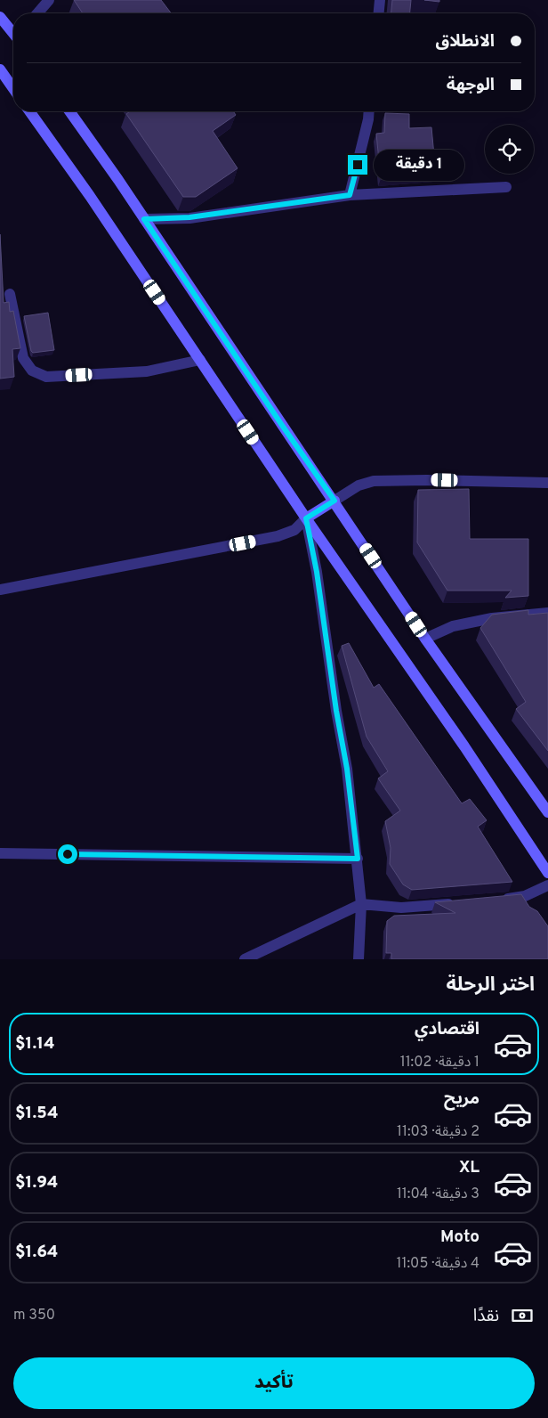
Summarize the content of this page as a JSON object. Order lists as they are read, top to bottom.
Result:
{
  "page": {
    "banner": ["الانطلاق", "الوجهة"],
    "bubble": "1 دقيقة",
    "heading": "اختر الرحلة",
    "list": [
      {
        "name": "اقتصادي",
        "note": "1 دقيقة · 11:02",
        "value": "$1.14"
      },
      {
        "name": "مريح",
        "note": "2 دقيقة · 11:03",
        "value": "$1.54"
      },
      {
        "name": "XL",
        "note": "3 دقيقة · 11:04",
        "value": "$1.94"
      },
      {
        "name": "Moto",
        "note": "4 دقيقة · 11:05",
        "value": "$1.64"
      }
    ],
    "pay": ["نقدًا", "350 m"],
    "buttons": "تأكيد"
  }
}
